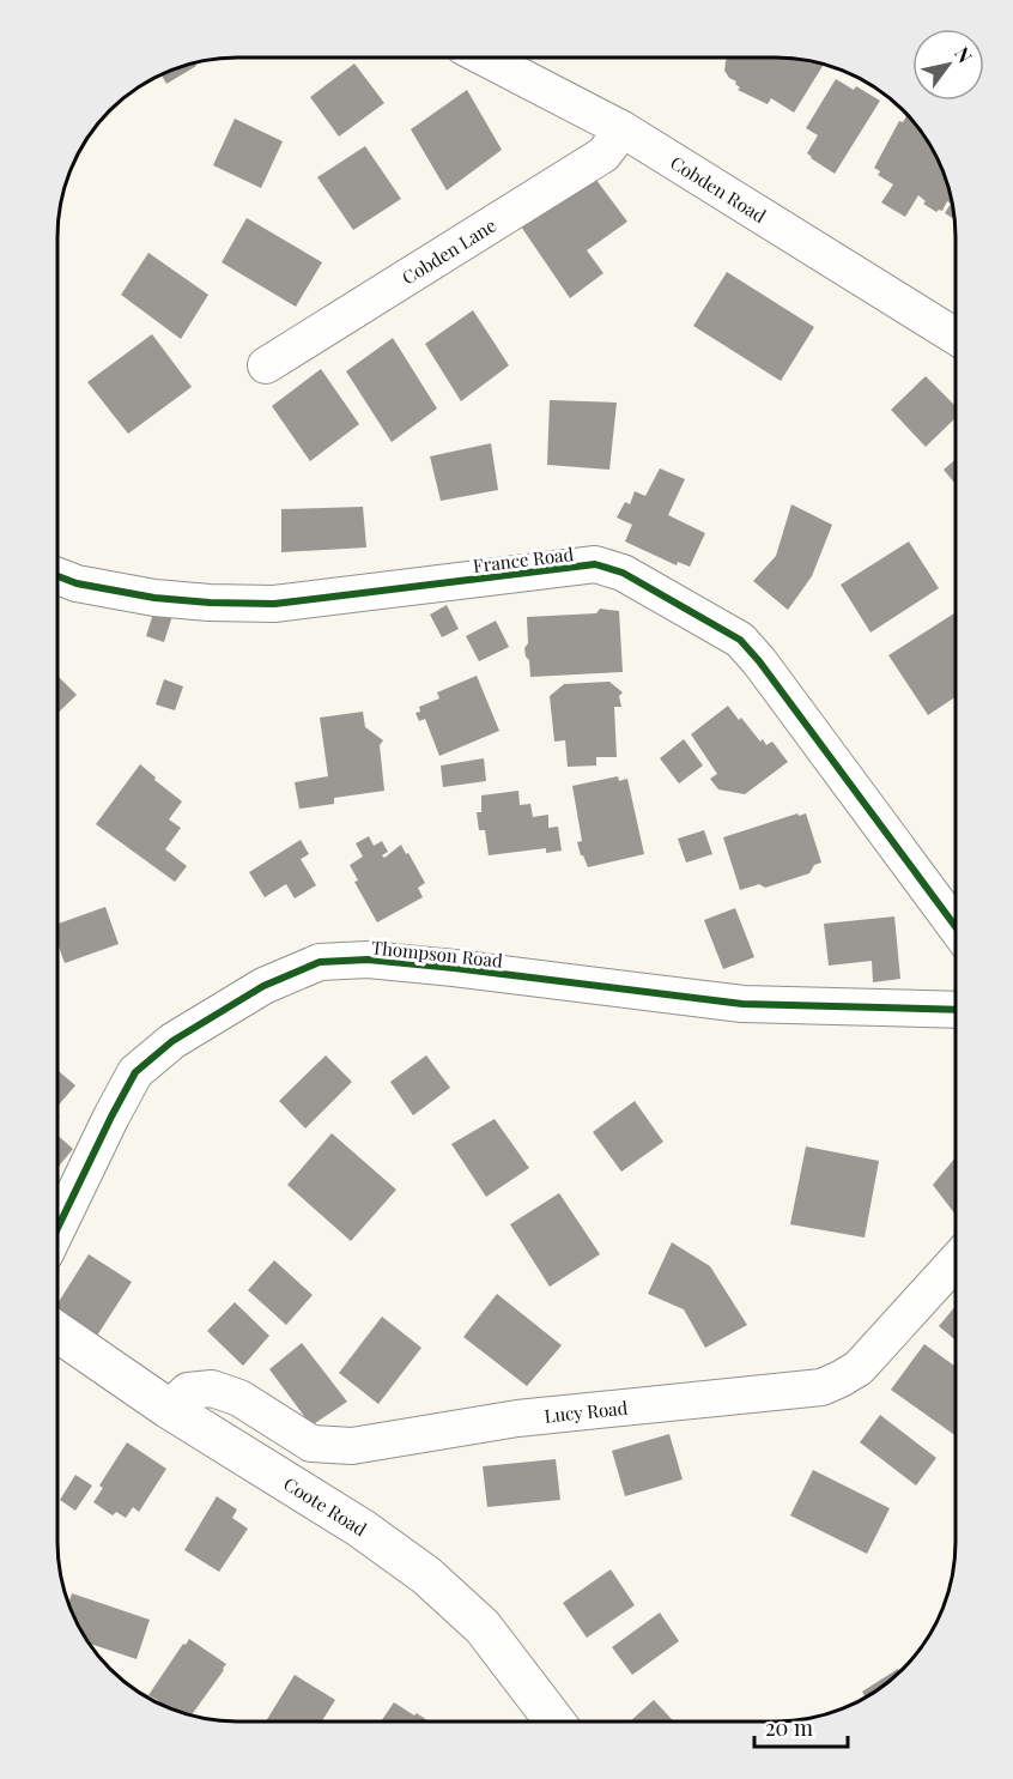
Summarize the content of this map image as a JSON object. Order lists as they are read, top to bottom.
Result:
{
  "streets": {
    "street": [
      "Cobden Road",
      "Cobden Lane",
      "France Road",
      "Thompson Road",
      "Lucy Road",
      "Coote Road"
    ]
  },
  "crossings": [
    ["Cobden Road", "Cobden Lane"],
    ["Lucy Road", "Coote Road"]
  ],
  "scale_bar": "20 m",
  "north": "top right"
}
